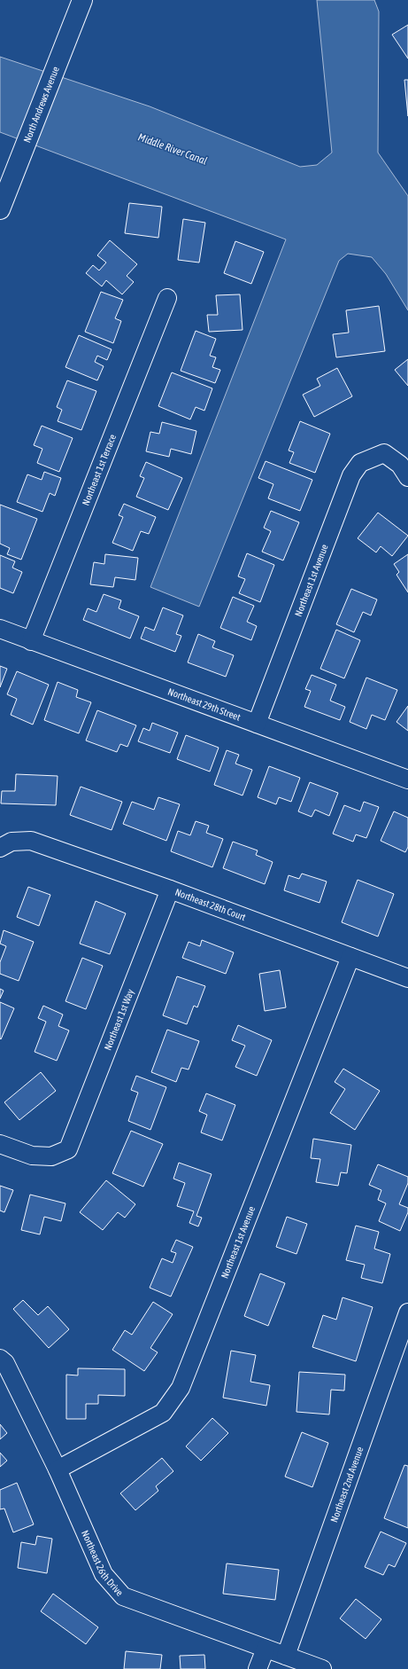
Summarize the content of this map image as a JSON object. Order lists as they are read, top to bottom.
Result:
{
  "streets": {
    "main road": ["North Andrews Avenue"],
    "street": [
      "Northeast 1st Terrace",
      "Northeast 1st Avenue",
      "Northeast 29th Street",
      "Northeast 28th Court",
      "Northeast 1st Way",
      "Northeast 2nd Avenue",
      "Northeast 26th Drive"
    ]
  },
  "crossings": [
    ["Northeast 1st Terrace", "Northeast 29th Street"],
    ["Northeast 1st Avenue", "Northeast 29th Street"],
    ["Northeast 1st Avenue", "Northeast 28th Court"],
    ["Northeast 1st Avenue", "Northeast 26th Drive"],
    ["Northeast 28th Court", "Northeast 1st Way"],
    ["Northeast 2nd Avenue", "Northeast 26th Drive"]
  ],
  "water": ["Middle River Canal"]
}
